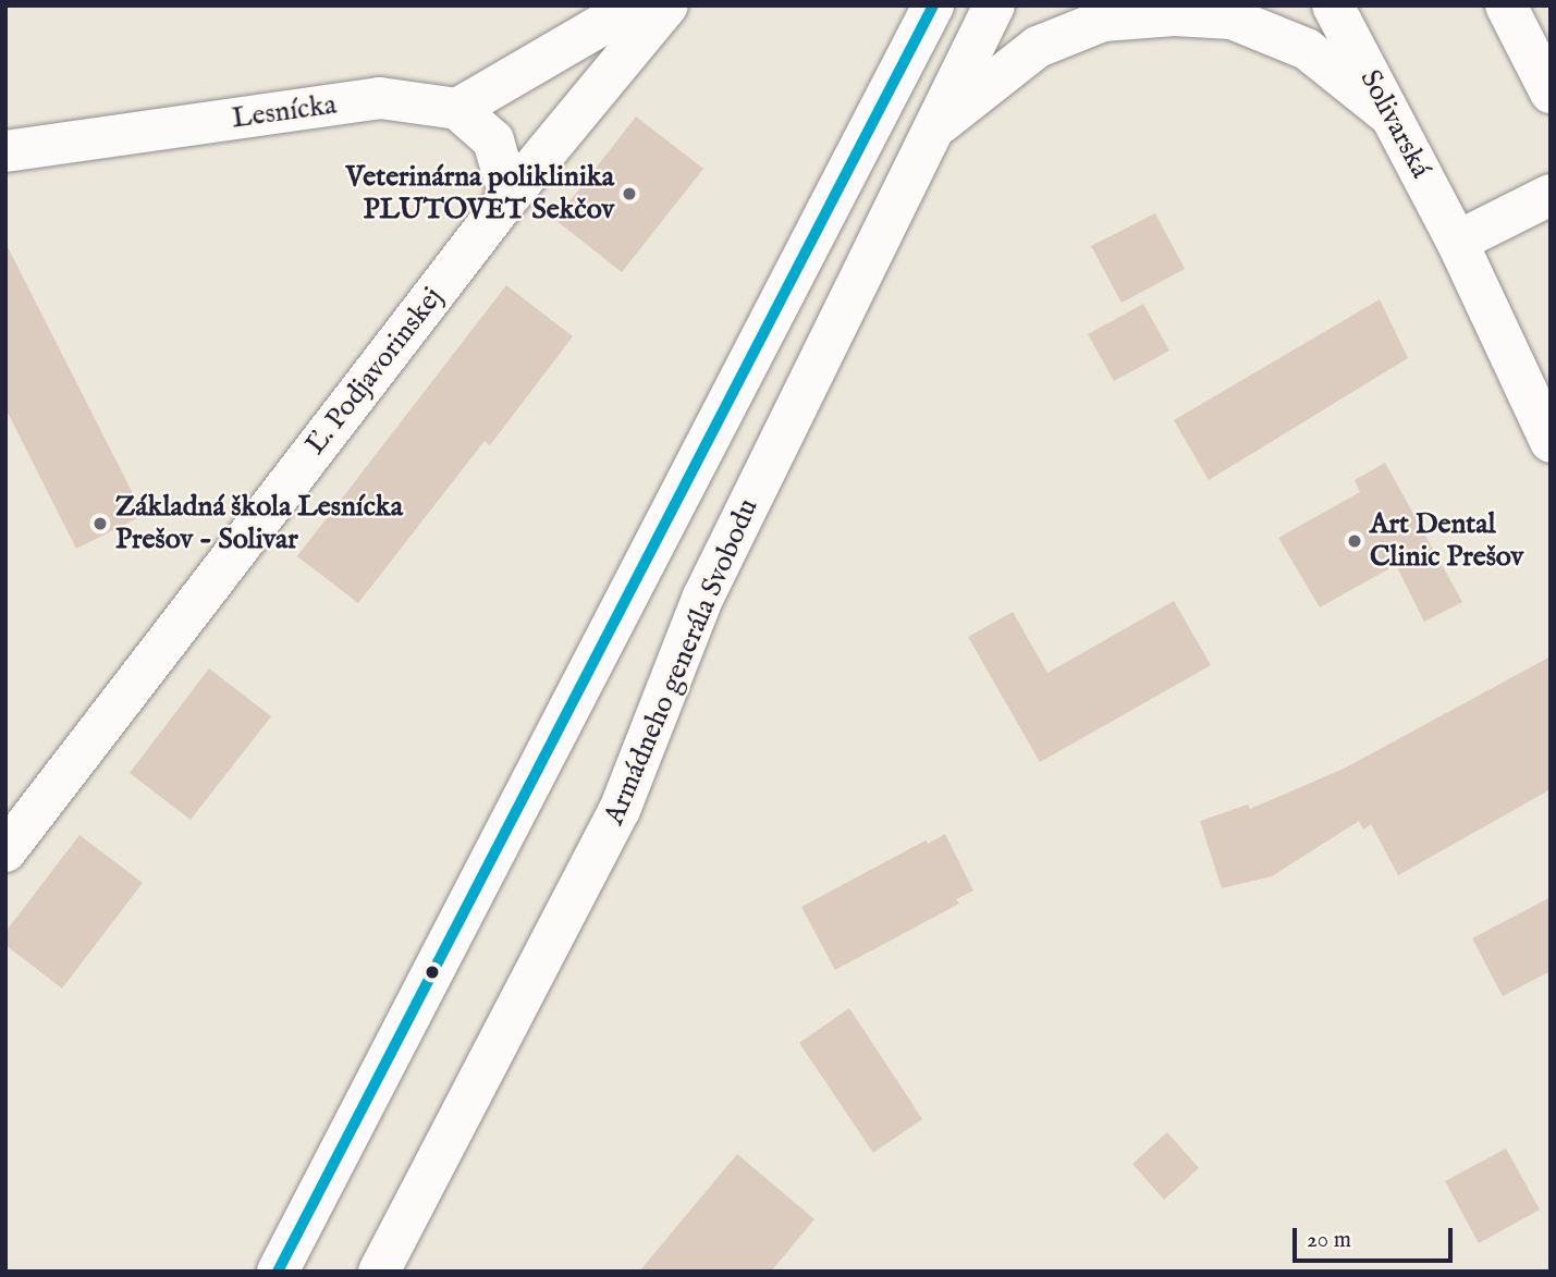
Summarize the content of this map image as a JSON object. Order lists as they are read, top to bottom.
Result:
{
  "streets": {
    "street": [
      "Lesnícka",
      "Solivarská",
      "Ľ. Podjavorinskej",
      "Armádneho generála Svobodu"
    ]
  },
  "places": ["Veterinárna poliklinika PLUTOVET Sekčov", "Základná škola Lesnícka Prešov - Solivar", "Art Dental Clinic Prešov"],
  "scale_bar": "20 m"
}
